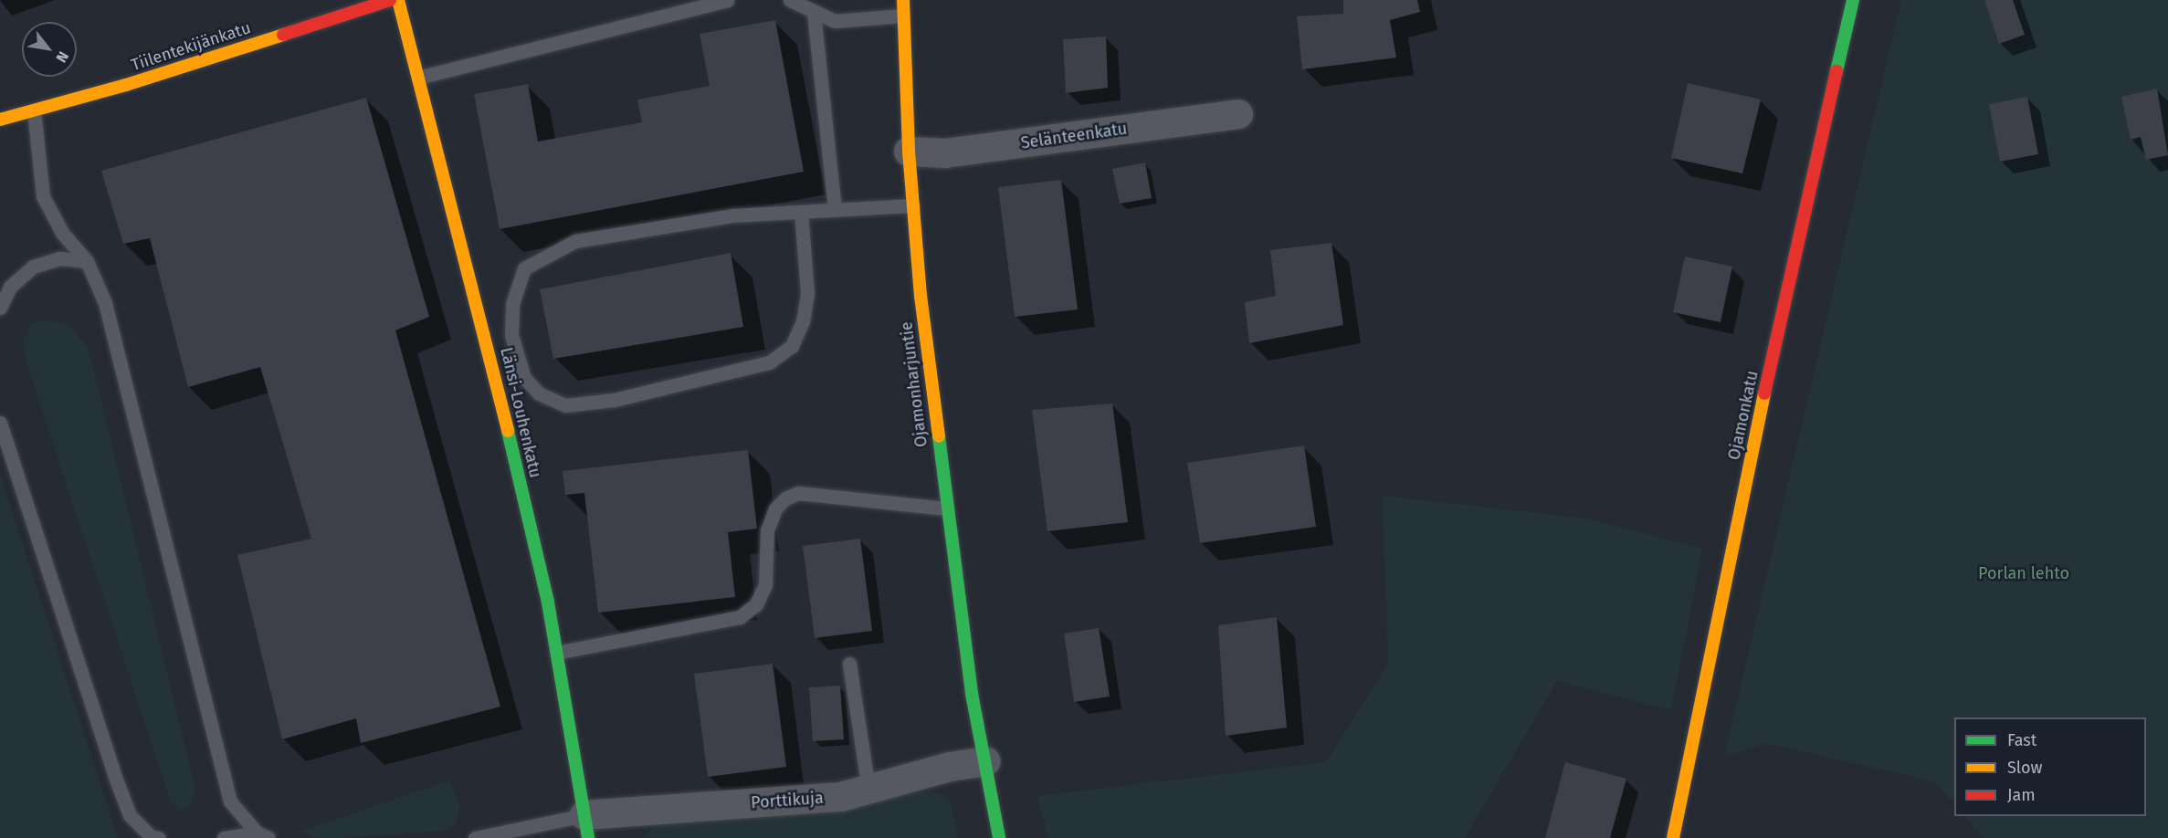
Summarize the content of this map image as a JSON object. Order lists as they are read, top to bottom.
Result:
{
  "streets": {
    "street": [
      "Tiilentekijänkatu",
      "Selänteenkatu",
      "Ojamonharjuntie",
      "Länsi-Louhenkatu",
      "Ojamonkatu",
      "Porttikuja"
    ]
  },
  "crossings": [
    ["Selänteenkatu", "Ojamonharjuntie"],
    ["Ojamonharjuntie", "Porttikuja"],
    ["Länsi-Louhenkatu", "Porttikuja"]
  ],
  "parks": ["Porlan lehto"],
  "legend": ["Fast", "Slow", "Jam"],
  "north": "bottom right"
}
